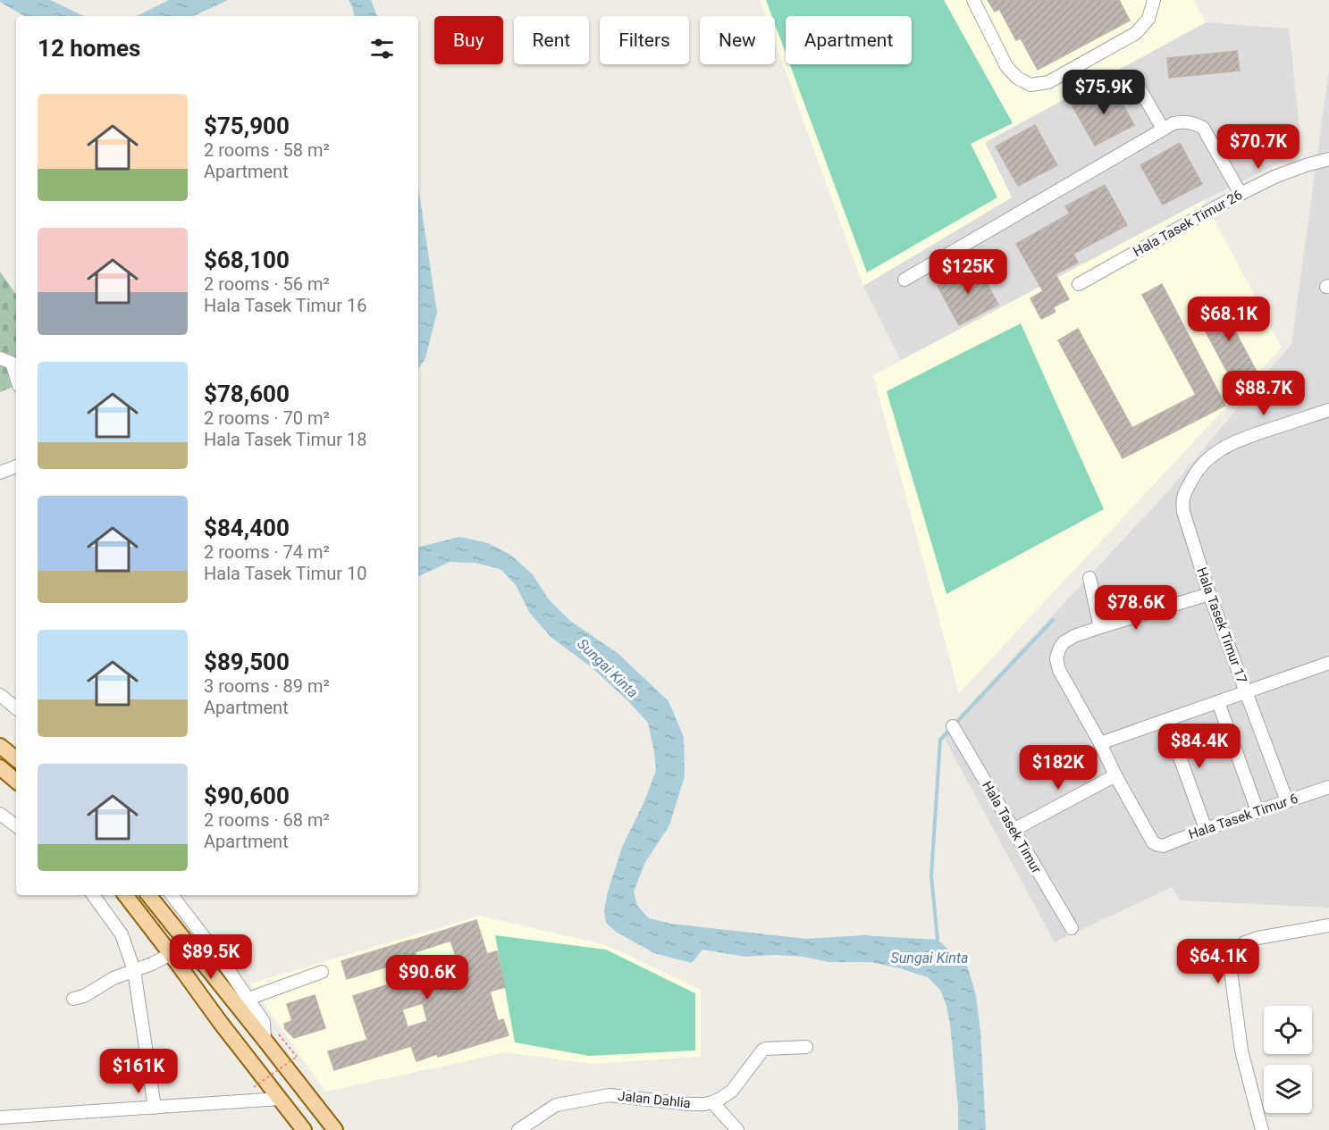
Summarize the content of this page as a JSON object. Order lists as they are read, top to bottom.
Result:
{
  "streets": {
    "street": [
      "Hala Tasek Timur 26",
      "Hala Tasek Timur 17",
      "Hala Tasek Timur 6",
      "Hala Tasek Timur",
      "Jalan Dahlia"
    ]
  },
  "crossings": [
    ["Hala Tasek Timur 17", "Hala Tasek Timur 6"]
  ],
  "water": ["Sungai Kinta"],
  "page": {
    "chip": [
      "Buy",
      "Rent",
      "Filters",
      "New",
      "Apartment"
    ],
    "heading": "12 homes",
    "price": [
      "$75.9K",
      "$70.7K",
      "$125K",
      "$68.1K",
      "$88.7K",
      "$78.6K",
      "$84.4K",
      "$182K",
      "$89.5K",
      "$64.1K",
      "$90.6K",
      "$161K"
    ],
    "list": [
      {
        "name": "$75,900",
        "note": "2 rooms · 58 m² · Apartment"
      },
      {
        "name": "$68,100",
        "note": "2 rooms · 56 m² · Hala Tasek Timur 16"
      },
      {
        "name": "$78,600",
        "note": "2 rooms · 70 m² · Hala Tasek Timur 18"
      },
      {
        "name": "$84,400",
        "note": "2 rooms · 74 m² · Hala Tasek Timur 10"
      },
      {
        "name": "$89,500",
        "note": "3 rooms · 89 m² · Apartment"
      },
      {
        "name": "$90,600",
        "note": "2 rooms · 68 m² · Apartment"
      }
    ]
  }
}
